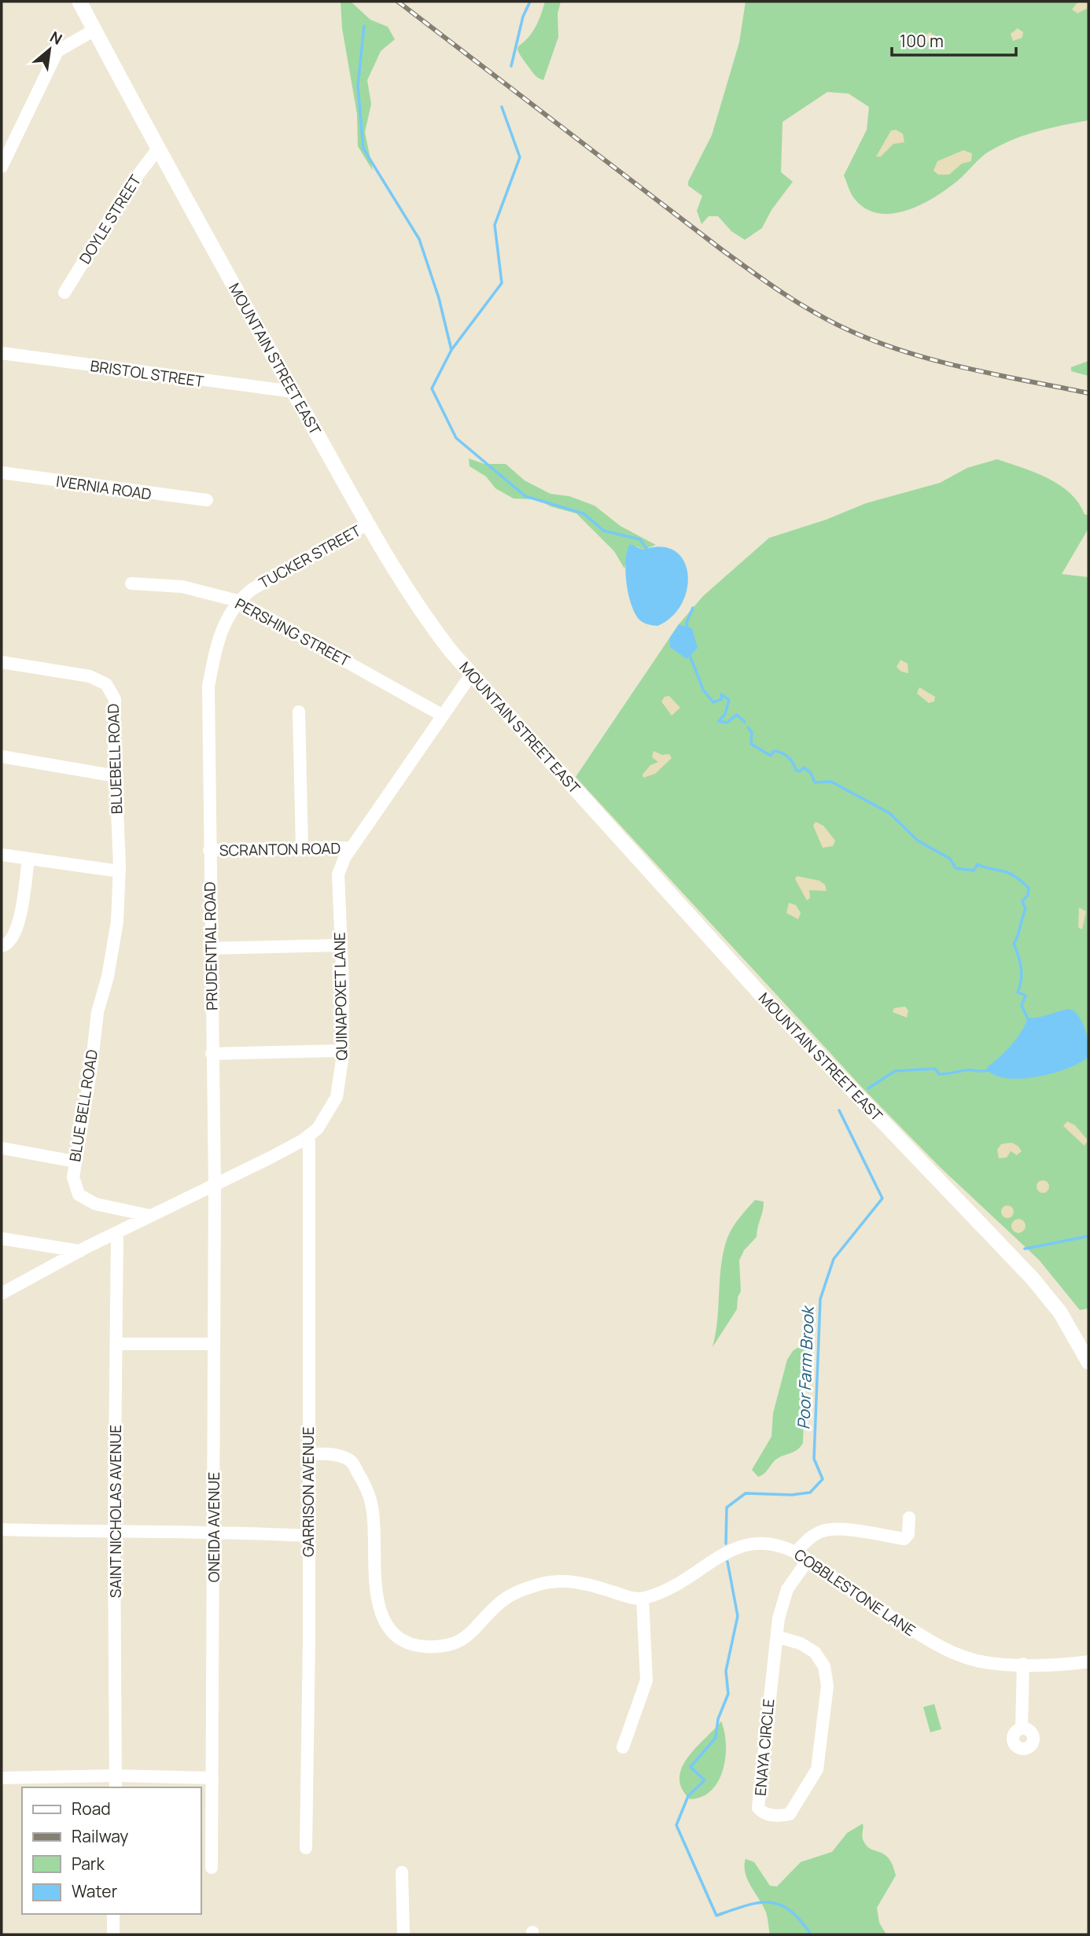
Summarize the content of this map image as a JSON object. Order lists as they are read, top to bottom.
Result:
{
  "streets": {
    "main road": ["MOUNTAIN STREET EAST"],
    "street": [
      "DOYLE STREET",
      "BRISTOL STREET",
      "IVERNIA ROAD",
      "TUCKER STREET",
      "PERSHING STREET",
      "BLUEBELL ROAD",
      "SCRANTON ROAD",
      "PRUDENTIAL ROAD",
      "QUINAPOXET LANE",
      "BLUE BELL ROAD",
      "GARRISON AVENUE",
      "SAINT NICHOLAS AVENUE",
      "ONEIDA AVENUE",
      "COBBLESTONE LANE",
      "ENAYA CIRCLE"
    ]
  },
  "crossings": [
    ["DOYLE STREET", "MOUNTAIN STREET EAST"],
    ["MOUNTAIN STREET EAST", "BRISTOL STREET"],
    ["MOUNTAIN STREET EAST", "TUCKER STREET"],
    ["MOUNTAIN STREET EAST", "QUINAPOXET LANE"],
    ["TUCKER STREET", "PERSHING STREET"],
    ["TUCKER STREET", "PRUDENTIAL ROAD"],
    ["PERSHING STREET", "QUINAPOXET LANE"],
    ["BLUEBELL ROAD", "BLUE BELL ROAD"],
    ["SCRANTON ROAD", "PRUDENTIAL ROAD"],
    ["SCRANTON ROAD", "QUINAPOXET LANE"],
    ["PRUDENTIAL ROAD", "QUINAPOXET LANE"],
    ["PRUDENTIAL ROAD", "ONEIDA AVENUE"],
    ["QUINAPOXET LANE", "BLUE BELL ROAD"],
    ["QUINAPOXET LANE", "GARRISON AVENUE"],
    ["QUINAPOXET LANE", "SAINT NICHOLAS AVENUE"],
    ["QUINAPOXET LANE", "ONEIDA AVENUE"],
    ["COBBLESTONE LANE", "ENAYA CIRCLE"]
  ],
  "water": ["Poor Farm Brook"],
  "legend": [
    "Road",
    "Railway",
    "Park",
    "Water"
  ],
  "scale_bar": "100 m",
  "north": "top right"
}
